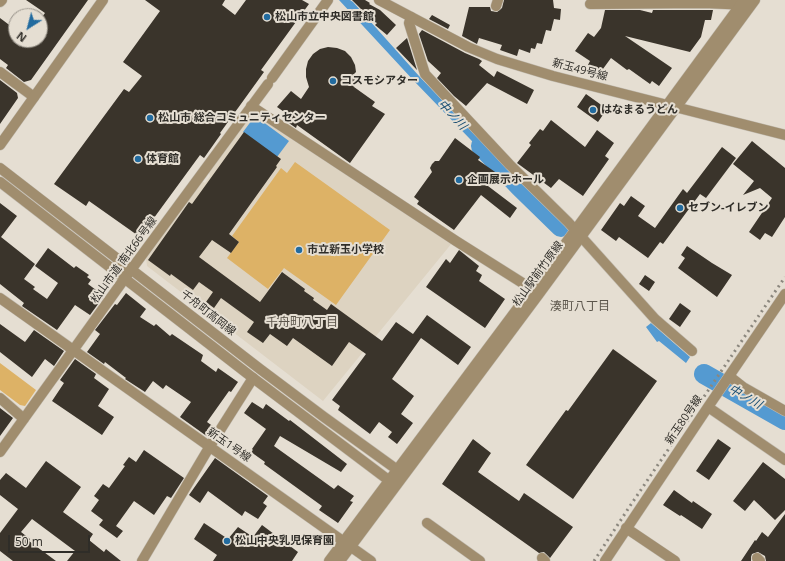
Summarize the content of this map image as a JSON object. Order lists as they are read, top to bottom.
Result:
{
  "streets": {
    "street": [
      "新玉49号線",
      "松山市道 南北66号線",
      "松山駅前竹原線",
      "千舟町高岡線",
      "新玉80号線",
      "新玉1号線"
    ]
  },
  "crossings": [
    ["新玉49号線", "松山駅前竹原線"],
    ["松山市道 南北66号線", "千舟町高岡線"],
    ["松山市道 南北66号線", "新玉1号線"],
    ["松山駅前竹原線", "千舟町高岡線"],
    ["松山駅前竹原線", "新玉1号線"]
  ],
  "districts": ["湊町八丁目", "千舟町八丁目"],
  "water": ["中ノ川"],
  "places": [
    "松山市立中央図書館",
    "コスモシアター",
    "はなまるうどん",
    "松山市 総合コミュニティセンター",
    "体育館",
    "企画展示ホール",
    "セブン-イレブン",
    "市立新玉小学校",
    "松山中央乳児保育園"
  ],
  "scale_bar": "50 m",
  "north": "bottom left"
}
